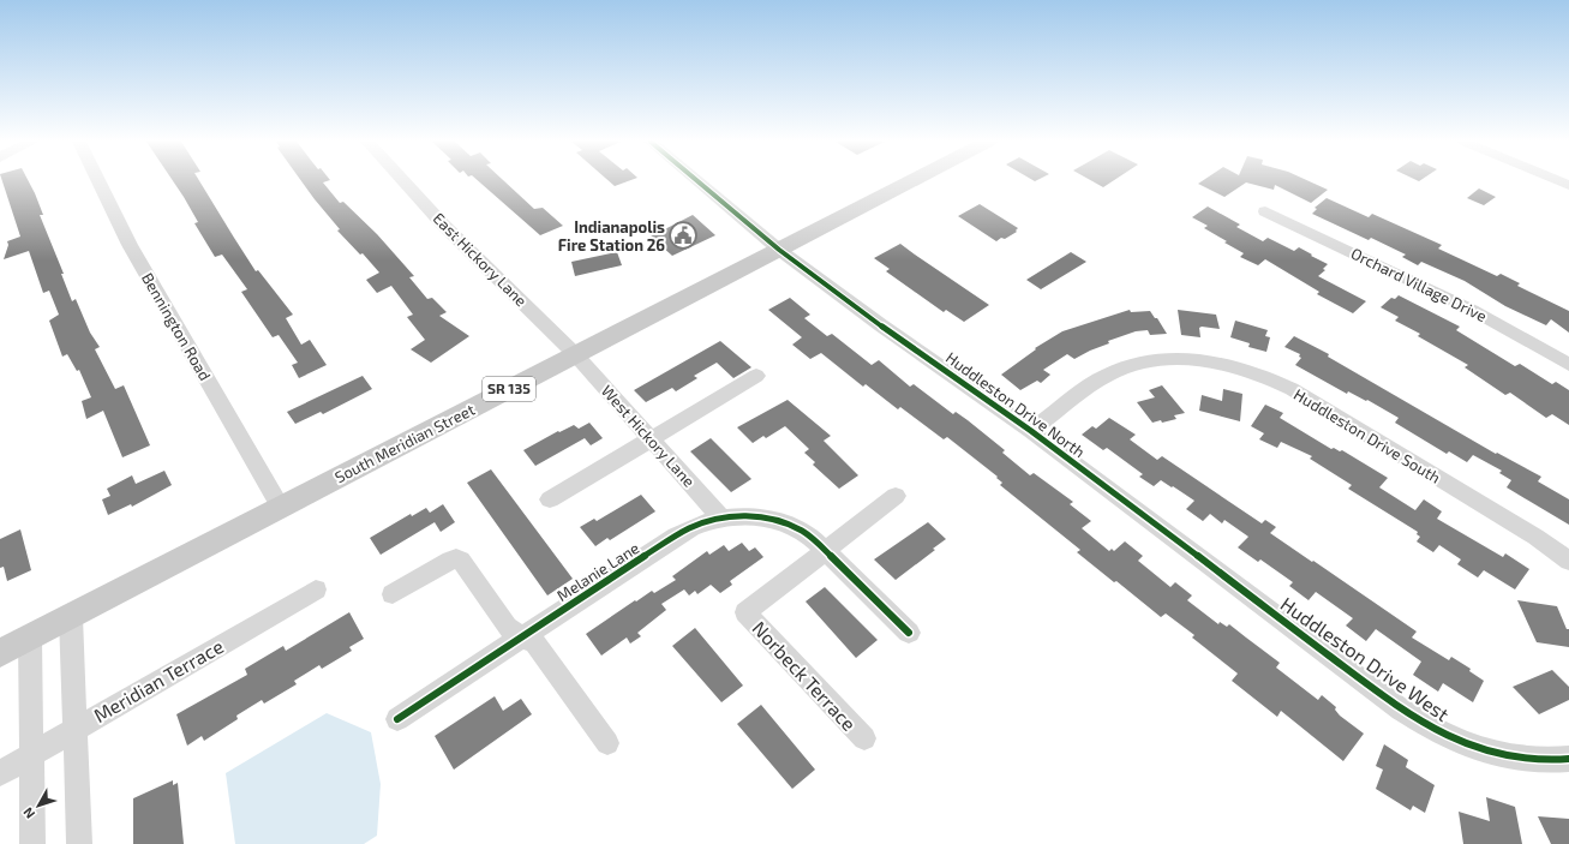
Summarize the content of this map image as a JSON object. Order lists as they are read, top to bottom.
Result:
{
  "streets": {
    "main road": ["SR 135", "South Meridian Street"],
    "street": [
      "East Hickory Lane",
      "Orchard Village Drive",
      "Bennington Road",
      "Huddleston Drive North",
      "West Hickory Lane",
      "Huddleston Drive South",
      "Melanie Lane",
      "Huddleston Drive West",
      "Norbeck Terrace",
      "Meridian Terrace"
    ]
  },
  "crossings": [
    ["East Hickory Lane", "West Hickory Lane"],
    ["East Hickory Lane", "South Meridian Street"],
    ["Bennington Road", "South Meridian Street"],
    ["Huddleston Drive North", "Huddleston Drive South"],
    ["Huddleston Drive North", "South Meridian Street"],
    ["Huddleston Drive North", "Huddleston Drive West"],
    ["West Hickory Lane", "South Meridian Street"],
    ["West Hickory Lane", "Melanie Lane"],
    ["Melanie Lane", "Norbeck Terrace"]
  ],
  "places": {
    "public building": ["Indianapolis Fire Station 26"]
  },
  "north": "bottom left"
}
